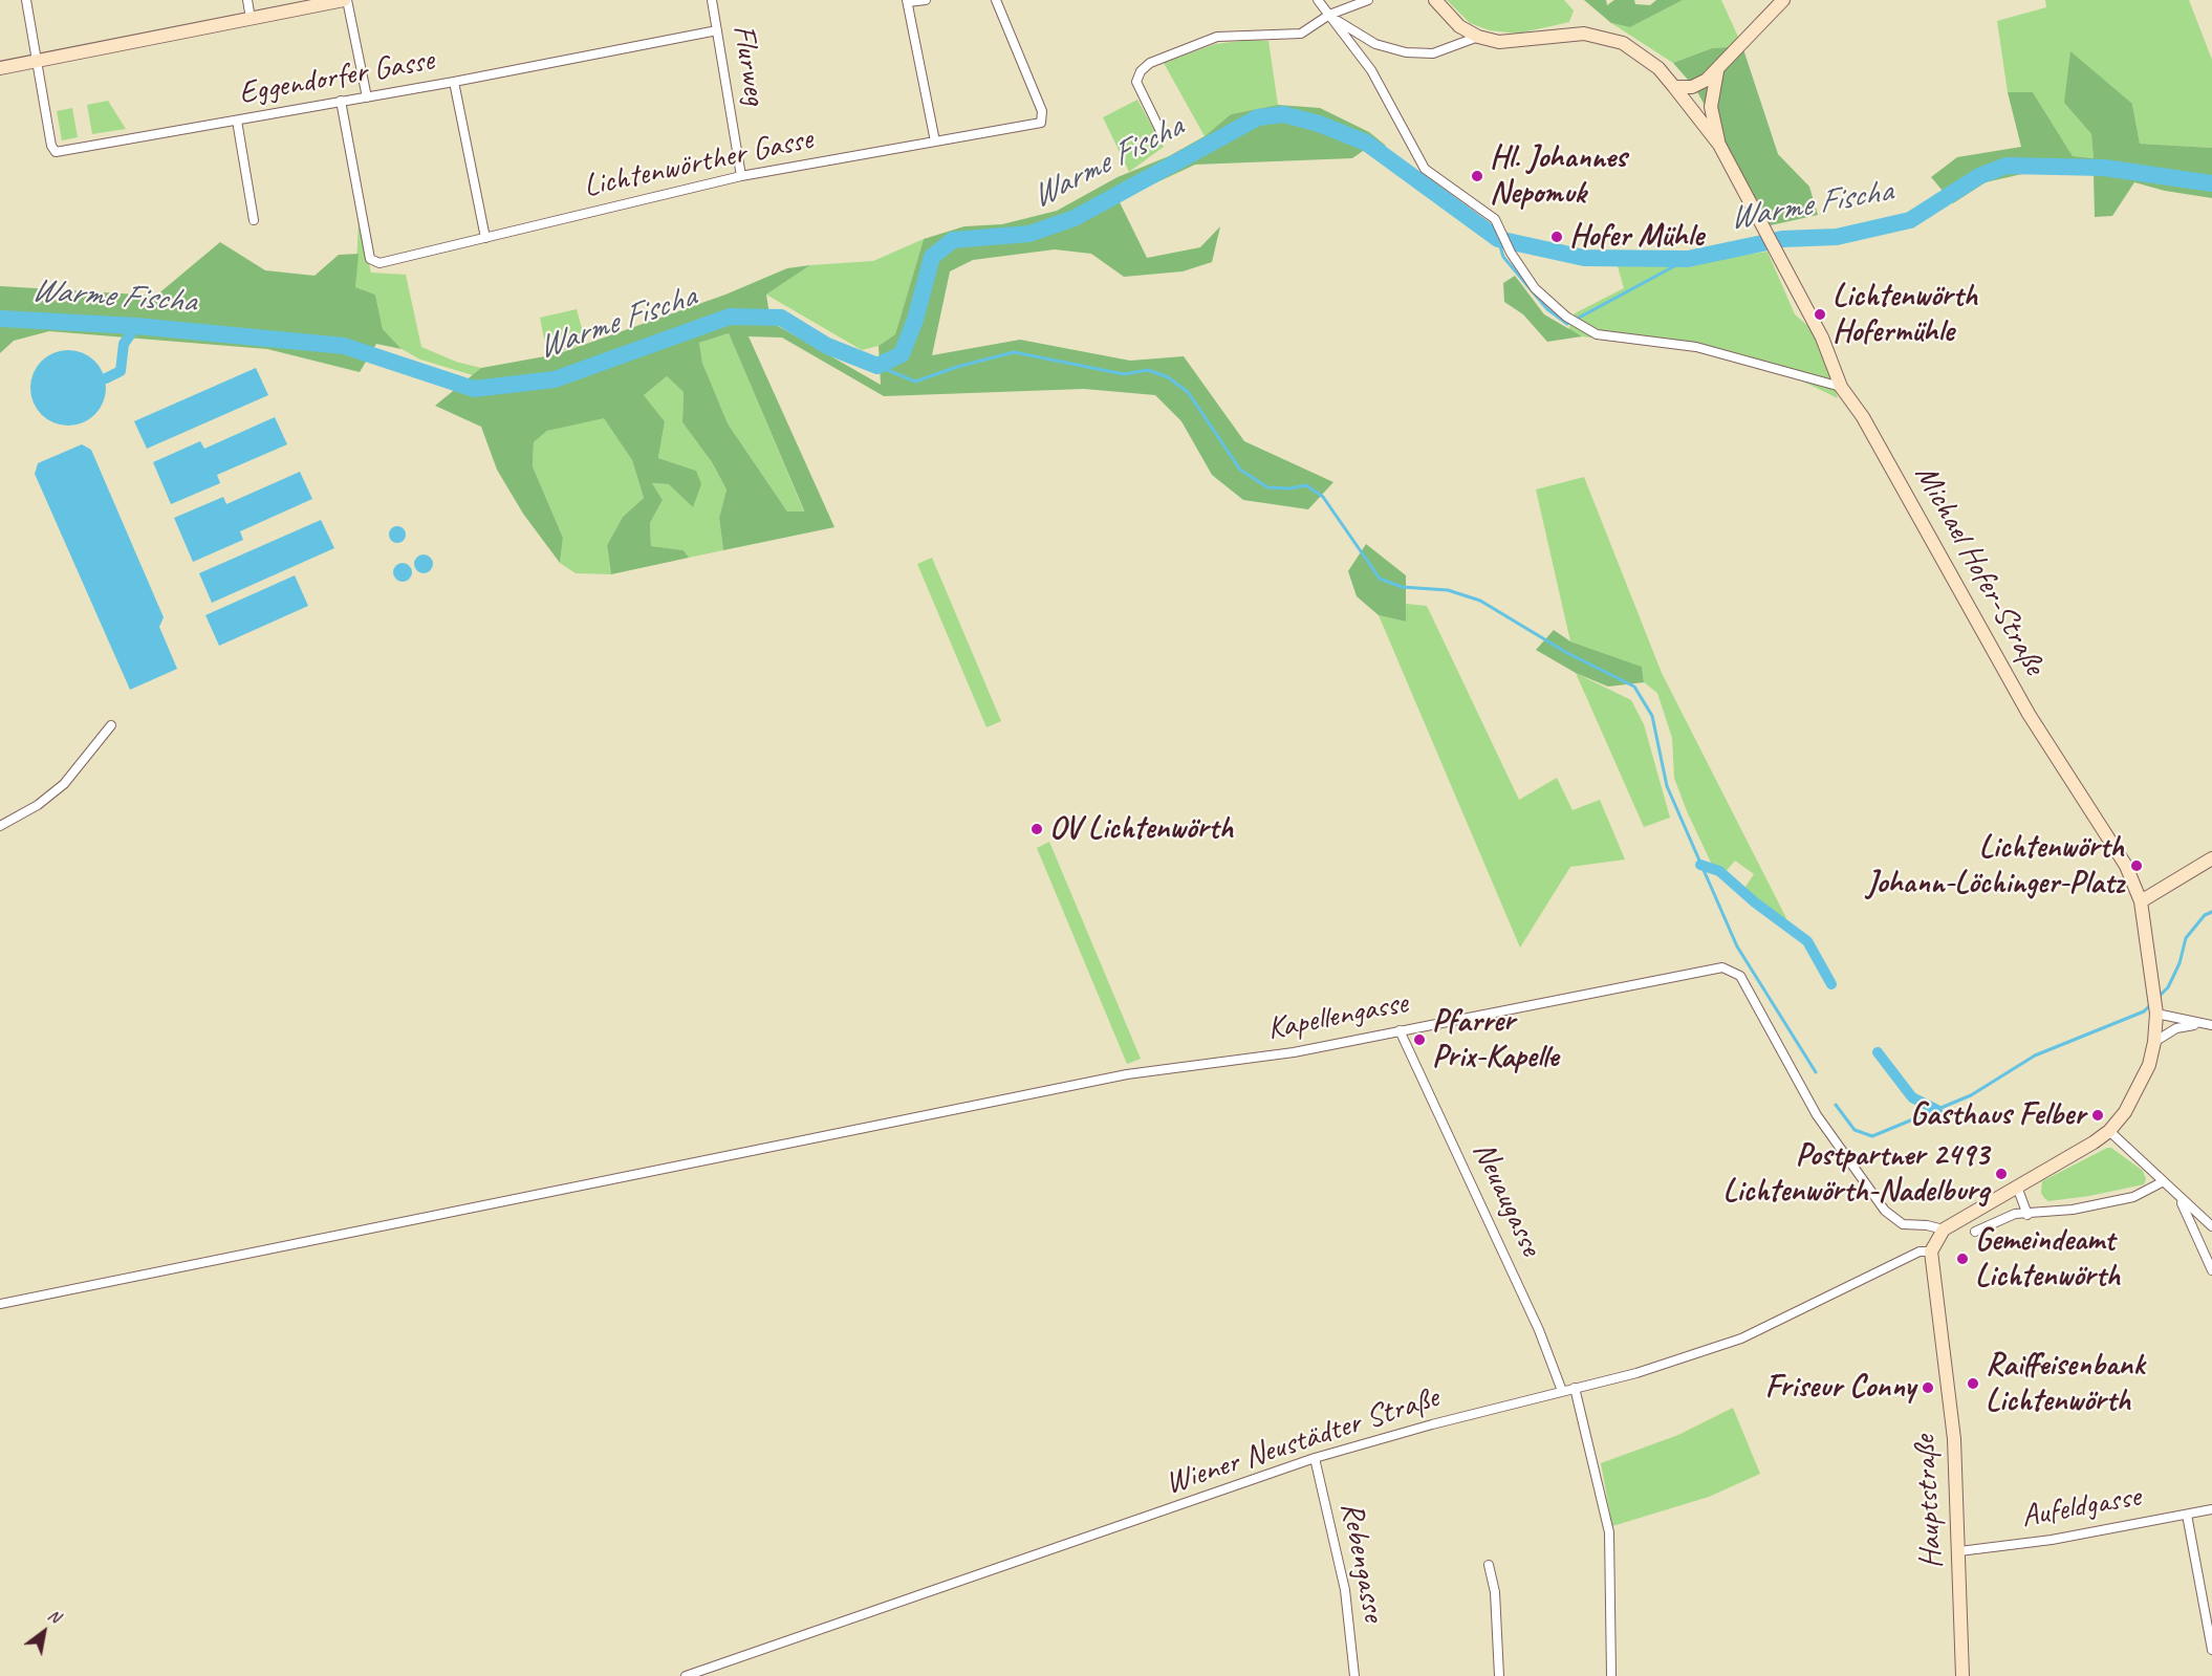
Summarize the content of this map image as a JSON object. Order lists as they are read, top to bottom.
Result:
{
  "streets": {
    "main road": ["Michael Hofer-Straße", "Hauptstraße"],
    "street": [
      "Flurweg",
      "Eggendorfer Gasse",
      "Lichtenwörther Gasse",
      "Kapellengasse",
      "Neuaugasse",
      "Wiener Neustädter Straße",
      "Aufeldgasse",
      "Rebengasse"
    ]
  },
  "crossings": [
    ["Flurweg", "Eggendorfer Gasse"],
    ["Flurweg", "Lichtenwörther Gasse"],
    ["Eggendorfer Gasse", "Lichtenwörther Gasse"],
    ["Kapellengasse", "Neuaugasse"],
    ["Neuaugasse", "Wiener Neustädter Straße"],
    ["Wiener Neustädter Straße", "Hauptstraße"],
    ["Wiener Neustädter Straße", "Rebengasse"],
    ["Hauptstraße", "Aufeldgasse"]
  ],
  "water": ["Warme Fischa"],
  "places": [
    "Hl. Johannes Nepomuk",
    "Hofer Mühle",
    "Lichtenwörth Hofermühle",
    "OV Lichtenwörth",
    "Lichtenwörth Johann-Löchinger-Platz",
    "Pfarrer Prix-Kapelle",
    "Gasthaus Felber",
    "Postpartner 2493 Lichtenwörth-Nadelburg",
    "Gemeindeamt Lichtenwörth",
    "Raiffeisenbank Lichtenwörth",
    "Friseur Conny"
  ],
  "north": "top right"
}
